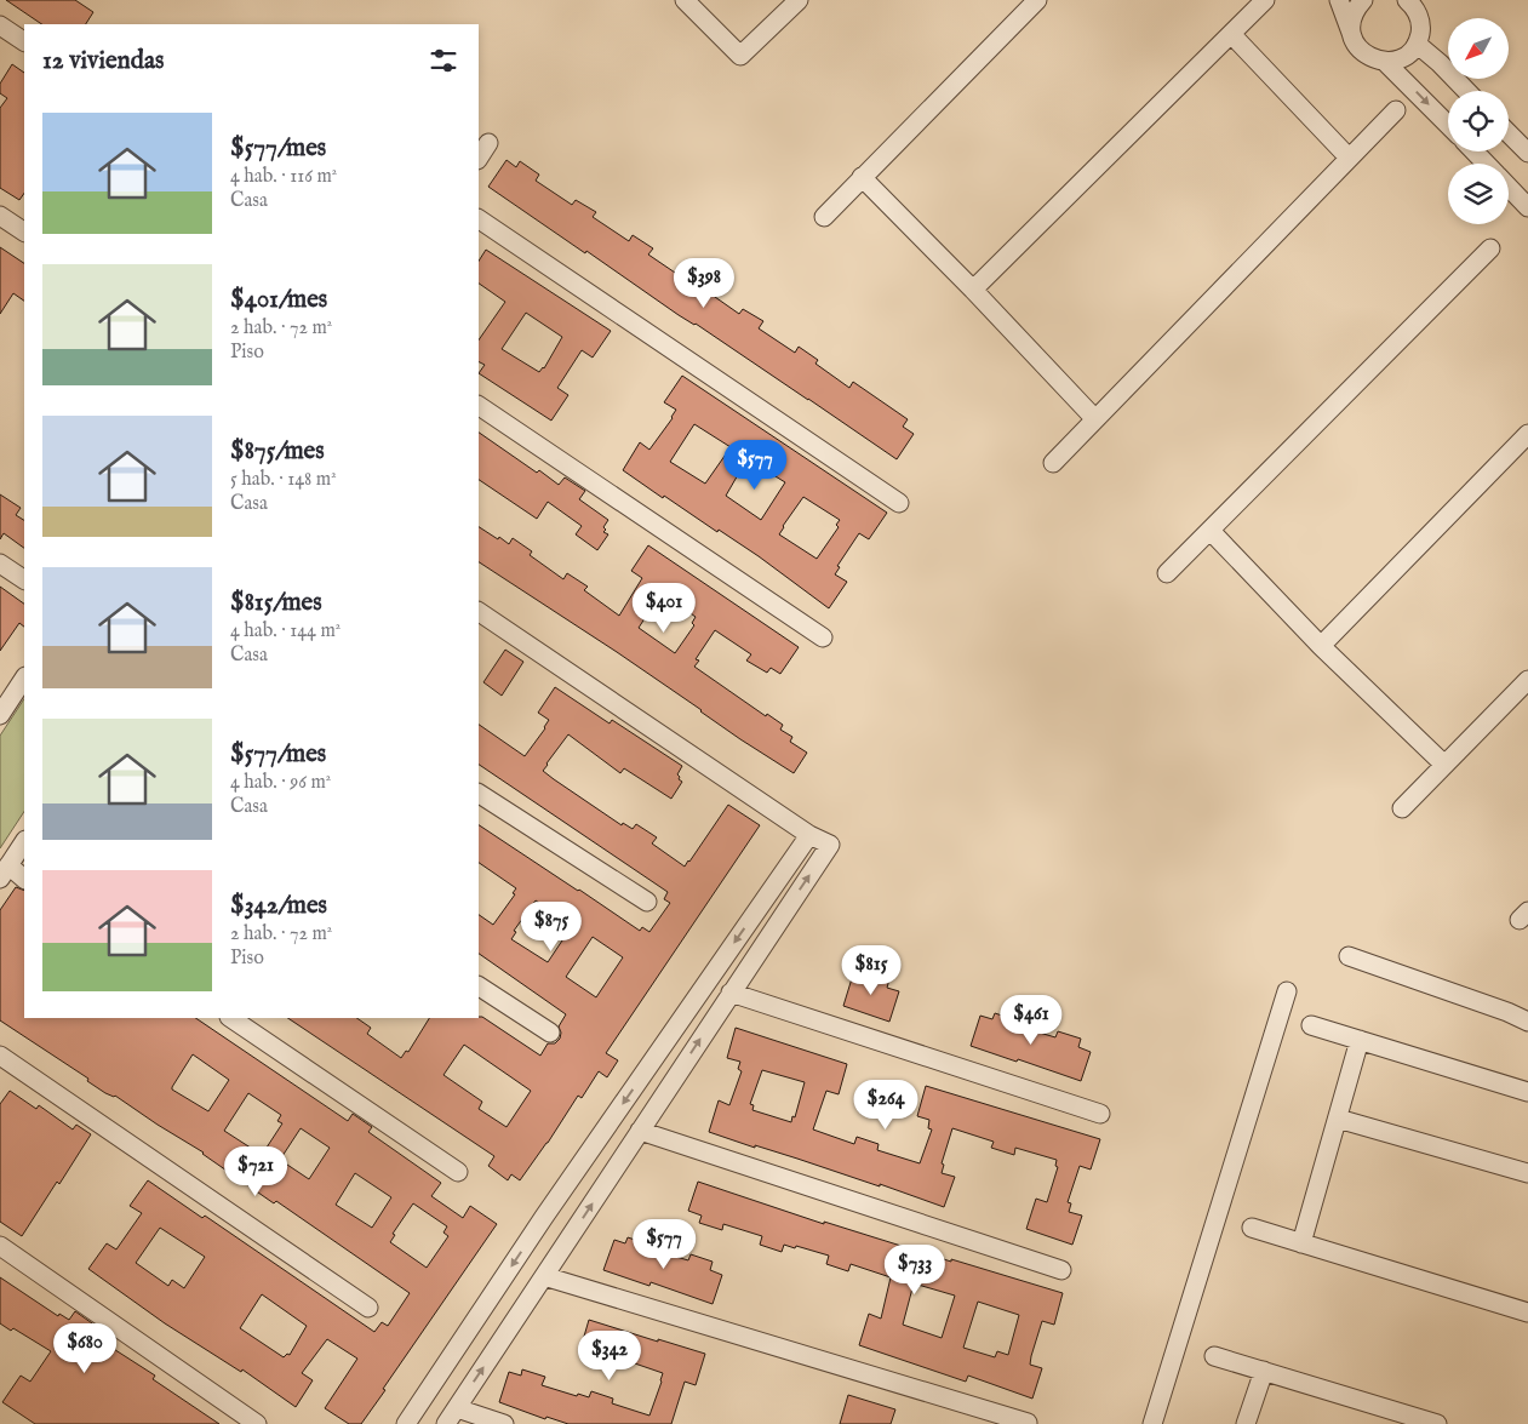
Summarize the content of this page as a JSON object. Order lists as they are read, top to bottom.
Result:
{
  "north": "bottom left",
  "page": {
    "heading": "12 viviendas",
    "list": [
      {
        "name": "$577/mes",
        "note": "4 hab. · 116 m² · Casa"
      },
      {
        "name": "$401/mes",
        "note": "2 hab. · 72 m² · Piso"
      },
      {
        "name": "$875/mes",
        "note": "5 hab. · 148 m² · Casa"
      },
      {
        "name": "$815/mes",
        "note": "4 hab. · 144 m² · Casa"
      },
      {
        "name": "$577/mes",
        "note": "4 hab. · 96 m² · Casa"
      },
      {
        "name": "$342/mes",
        "note": "2 hab. · 72 m² · Piso"
      }
    ],
    "price": [
      "$398",
      "$577",
      "$401",
      "$875",
      "$815",
      "$461",
      "$264",
      "$721",
      "$577",
      "$733",
      "$680",
      "$342"
    ]
  }
}
